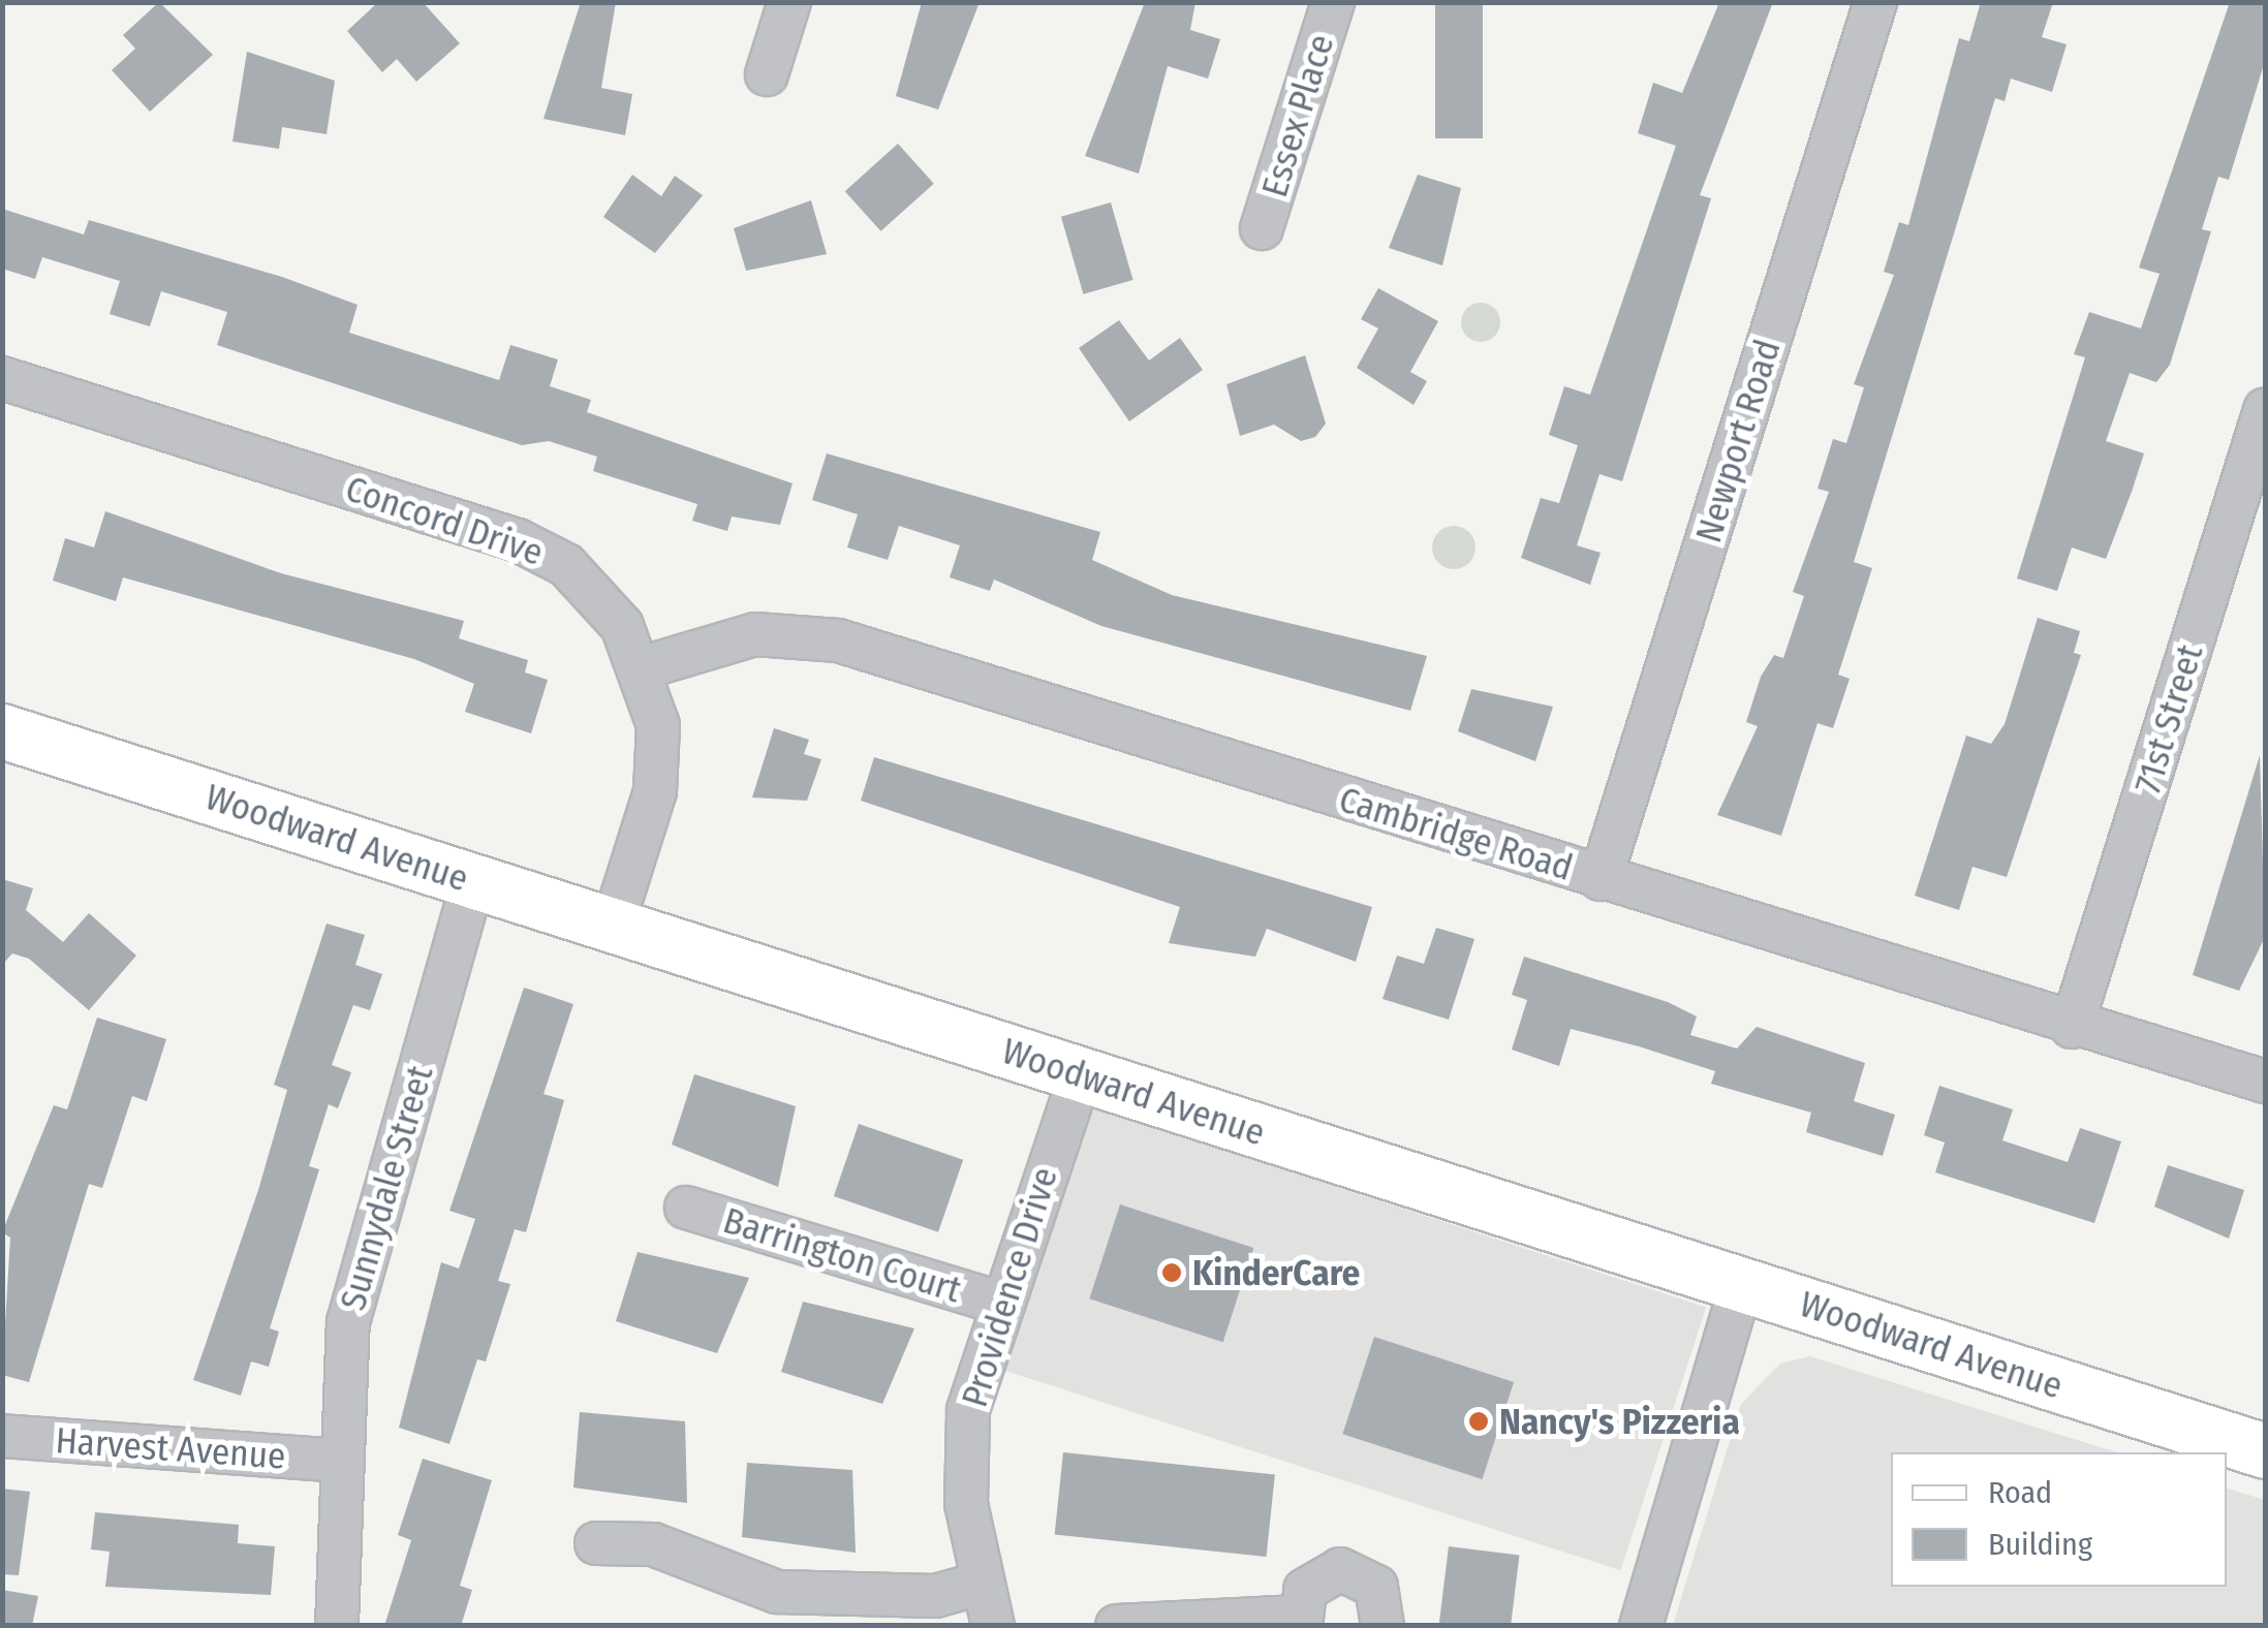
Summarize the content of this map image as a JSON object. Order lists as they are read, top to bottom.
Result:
{
  "streets": {
    "main road": ["Woodward Avenue"],
    "street": [
      "Essex Place",
      "Newport Road",
      "Concord Drive",
      "71st Street",
      "Cambridge Road",
      "Sunnydale Street",
      "Barrington Court",
      "Providence Drive",
      "Harvest Avenue"
    ]
  },
  "crossings": [
    ["Newport Road", "Cambridge Road"],
    ["Concord Drive", "Cambridge Road"],
    ["Concord Drive", "Woodward Avenue"],
    ["71st Street", "Cambridge Road"],
    ["Woodward Avenue", "Sunnydale Street"],
    ["Woodward Avenue", "Providence Drive"],
    ["Sunnydale Street", "Harvest Avenue"],
    ["Barrington Court", "Providence Drive"]
  ],
  "places": ["KinderCare", "Nancy's Pizzeria"],
  "legend": ["Road", "Building"]
}
